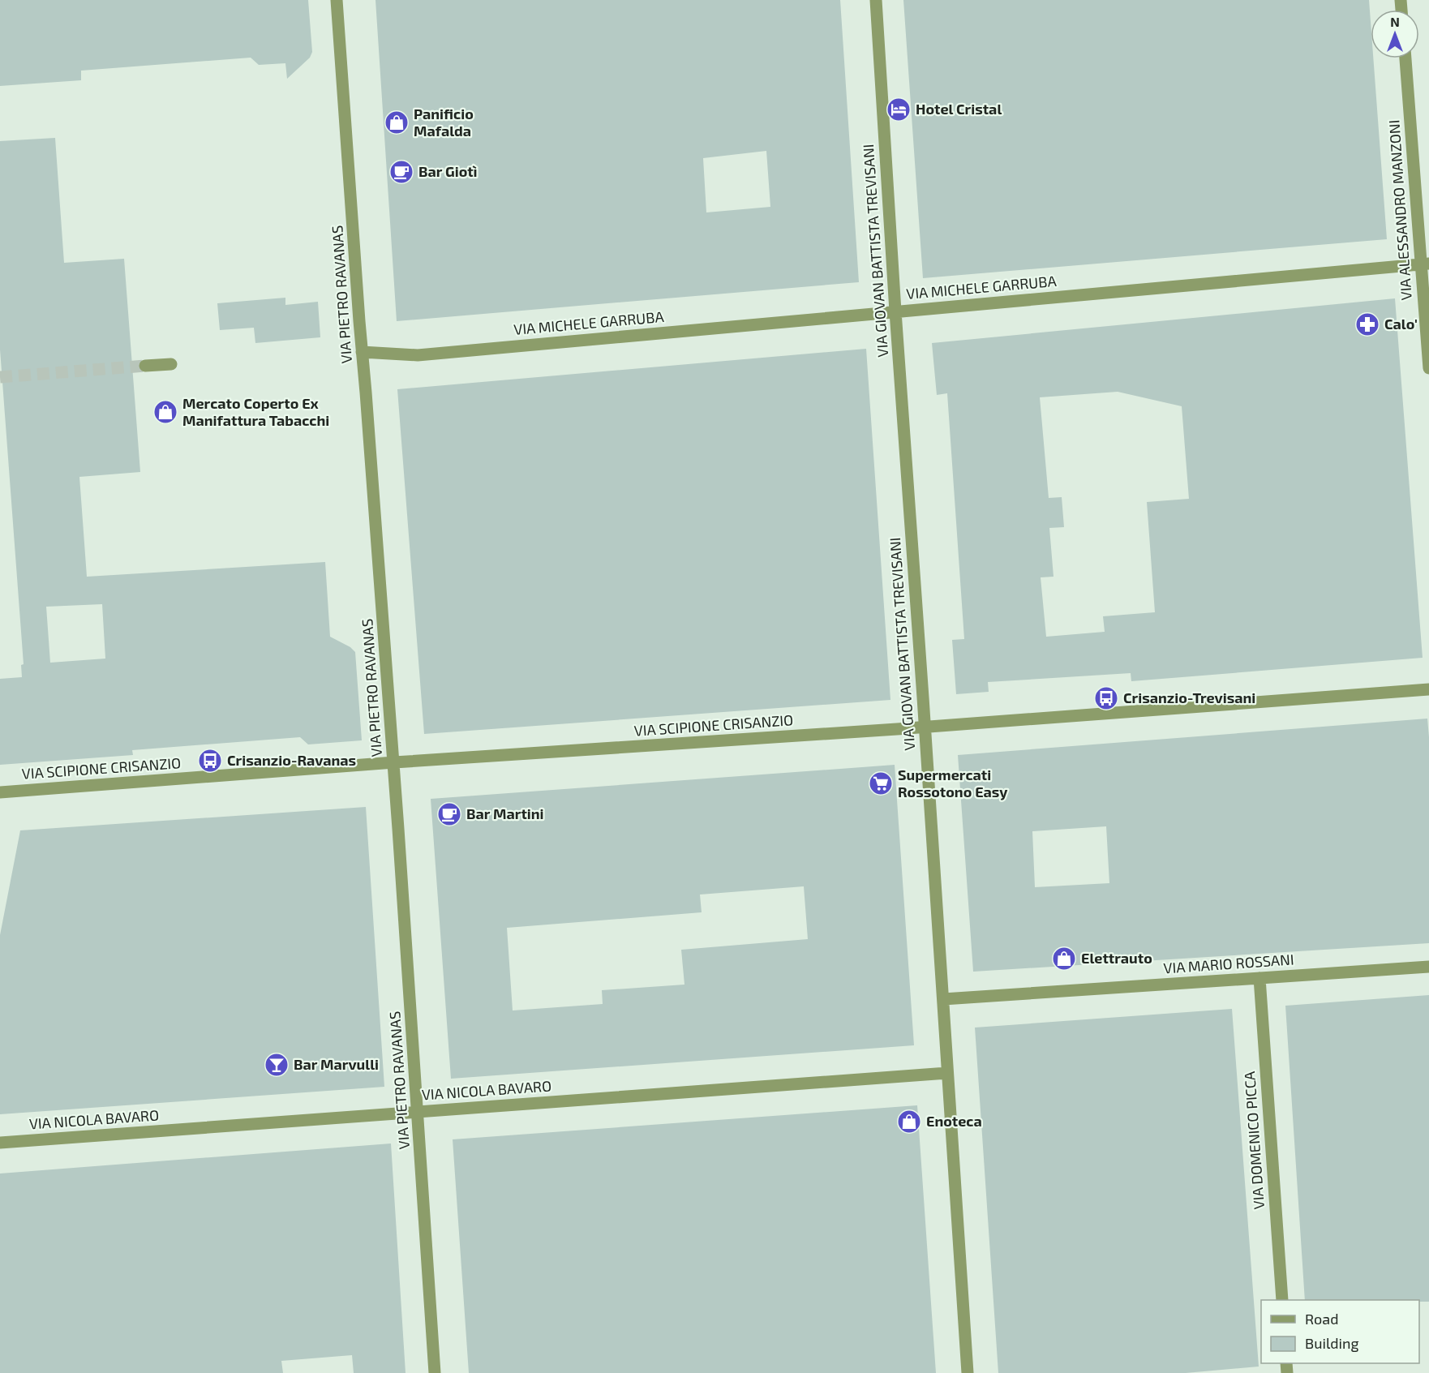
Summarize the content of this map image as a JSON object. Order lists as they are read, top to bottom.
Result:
{
  "streets": {
    "street": [
      "VIA ALESSANDRO MANZONI",
      "VIA GIOVAN BATTISTA TREVISANI",
      "VIA MICHELE GARRUBA",
      "VIA PIETRO RAVANAS",
      "VIA SCIPIONE CRISANZIO",
      "VIA MARIO ROSSANI",
      "VIA NICOLA BAVARO",
      "VIA DOMENICO PICCA"
    ]
  },
  "crossings": [
    ["VIA ALESSANDRO MANZONI", "VIA MICHELE GARRUBA"],
    ["VIA GIOVAN BATTISTA TREVISANI", "VIA MICHELE GARRUBA"],
    ["VIA GIOVAN BATTISTA TREVISANI", "VIA SCIPIONE CRISANZIO"],
    ["VIA GIOVAN BATTISTA TREVISANI", "VIA MARIO ROSSANI"],
    ["VIA GIOVAN BATTISTA TREVISANI", "VIA NICOLA BAVARO"],
    ["VIA MICHELE GARRUBA", "VIA PIETRO RAVANAS"],
    ["VIA PIETRO RAVANAS", "VIA SCIPIONE CRISANZIO"],
    ["VIA PIETRO RAVANAS", "VIA NICOLA BAVARO"],
    ["VIA MARIO ROSSANI", "VIA DOMENICO PICCA"]
  ],
  "places": {
    "hotel": ["Hotel Cristal"],
    "shop": [
      "Panificio Mafalda",
      "Mercato Coperto Ex Manifattura Tabacchi",
      "Elettrauto",
      "Enoteca"
    ],
    "cafe": ["Bar Giotì", "Bar Martini"],
    "pharmacy": ["Calo'"],
    "bus stop": ["Crisanzio-Trevisani", "Crisanzio-Ravanas"],
    "supermarket": ["Supermercati Rossotono Easy"],
    "bar": ["Bar Marvulli"]
  },
  "legend": ["Road", "Building"],
  "north": "top"
}
